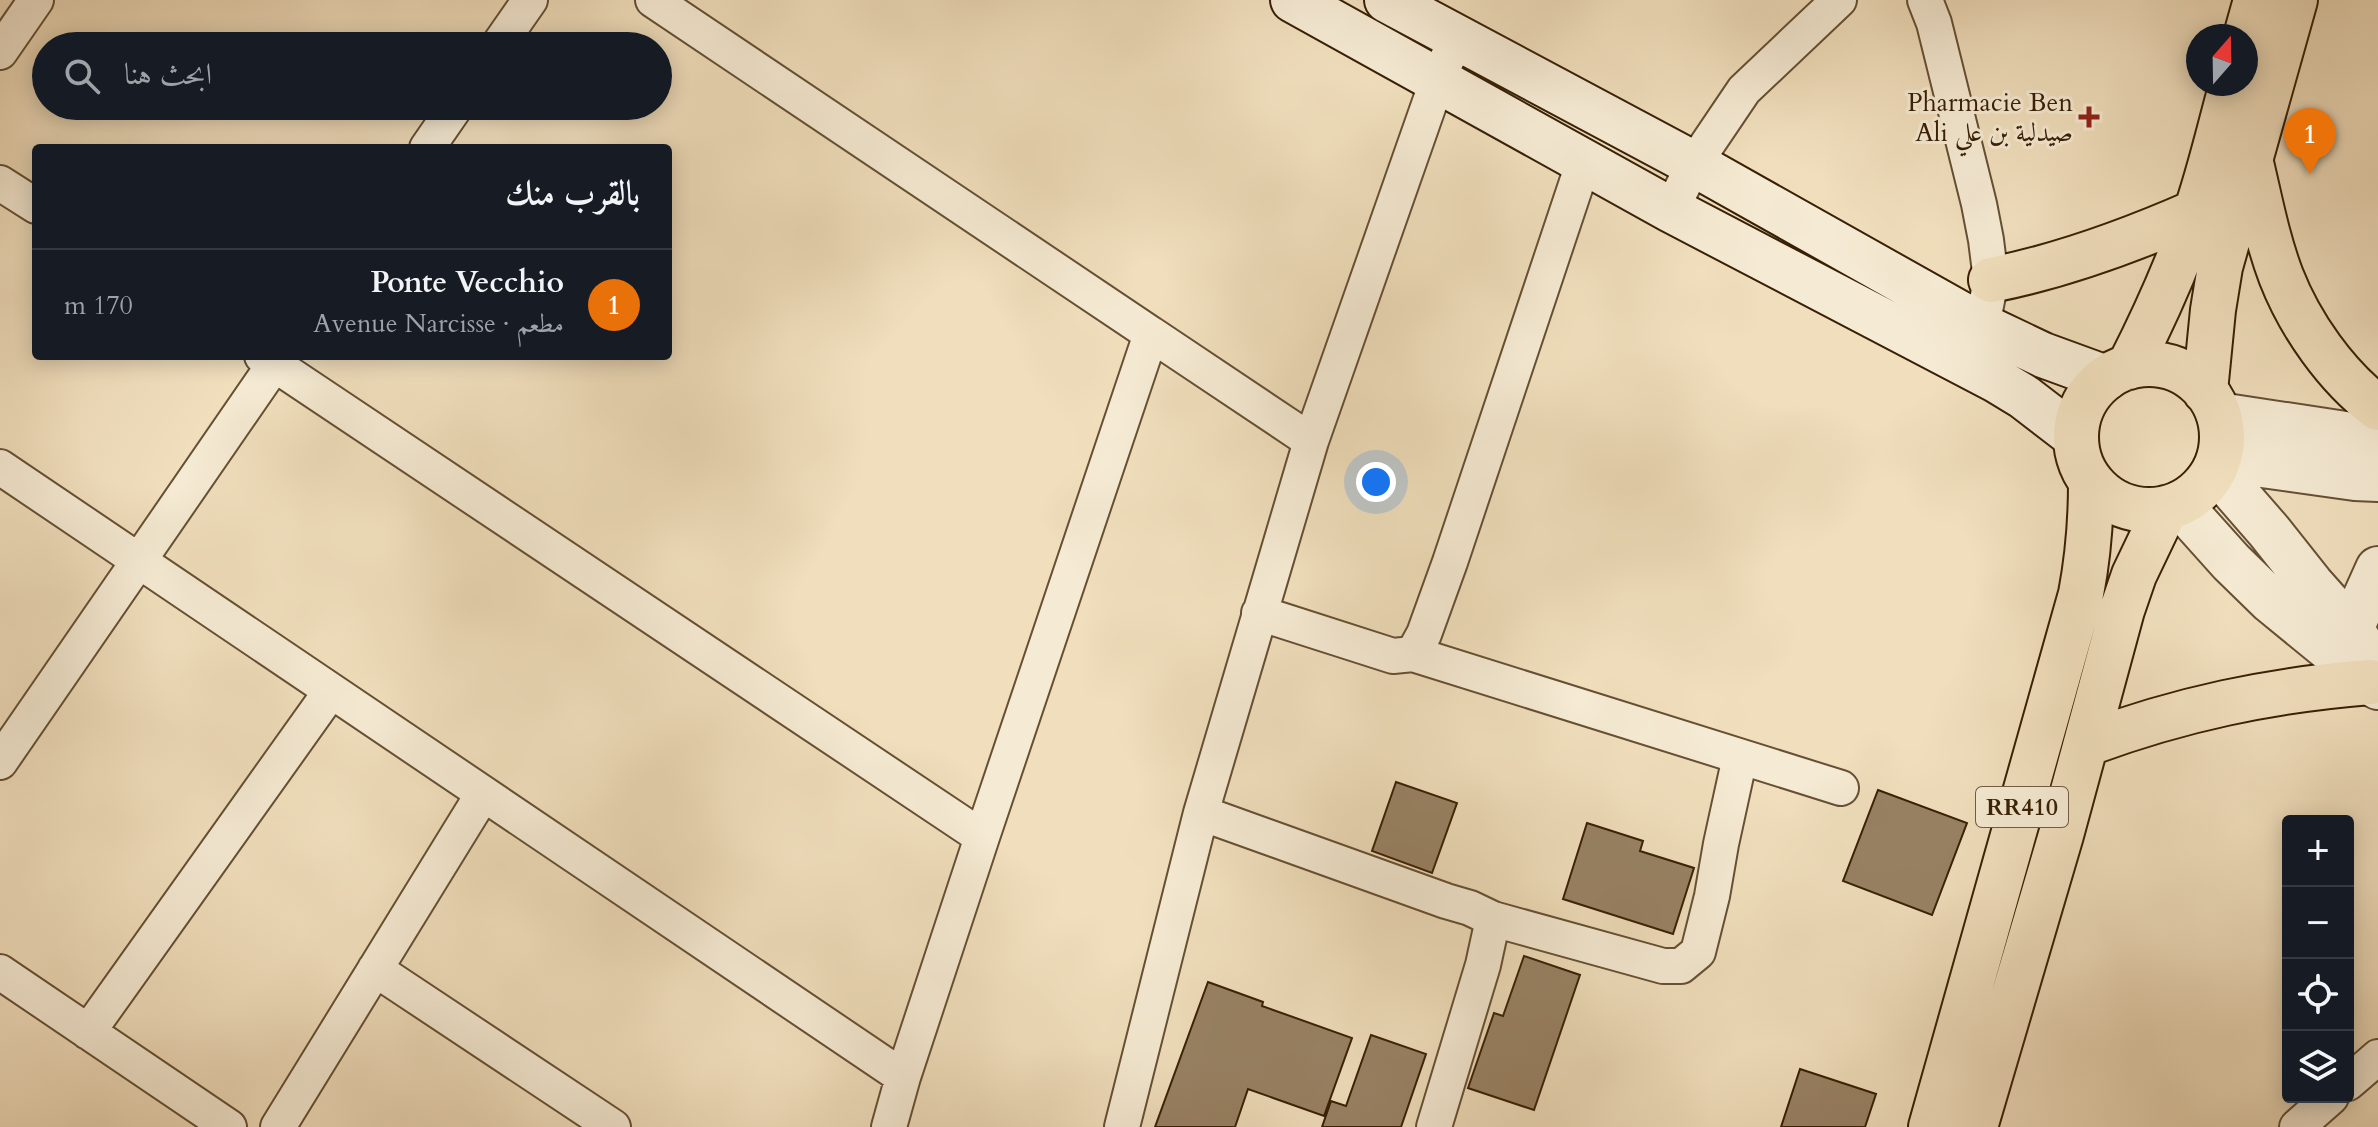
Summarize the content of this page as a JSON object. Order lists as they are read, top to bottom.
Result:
{
  "streets": {
    "highway": ["RR410"]
  },
  "places": {
    "health": ["Pharmacie Ben Ali صيدلية بن علي"]
  },
  "north": "top",
  "page": {
    "search": "ابحث هنا",
    "pins": "1",
    "heading": "بالقرب منك",
    "list": [
      {
        "mark": "1",
        "name": "Ponte Vecchio",
        "note": "مطعم · Avenue Narcisse",
        "value": "170 m"
      }
    ],
    "map_buttons": ["+", "−"]
  }
}
